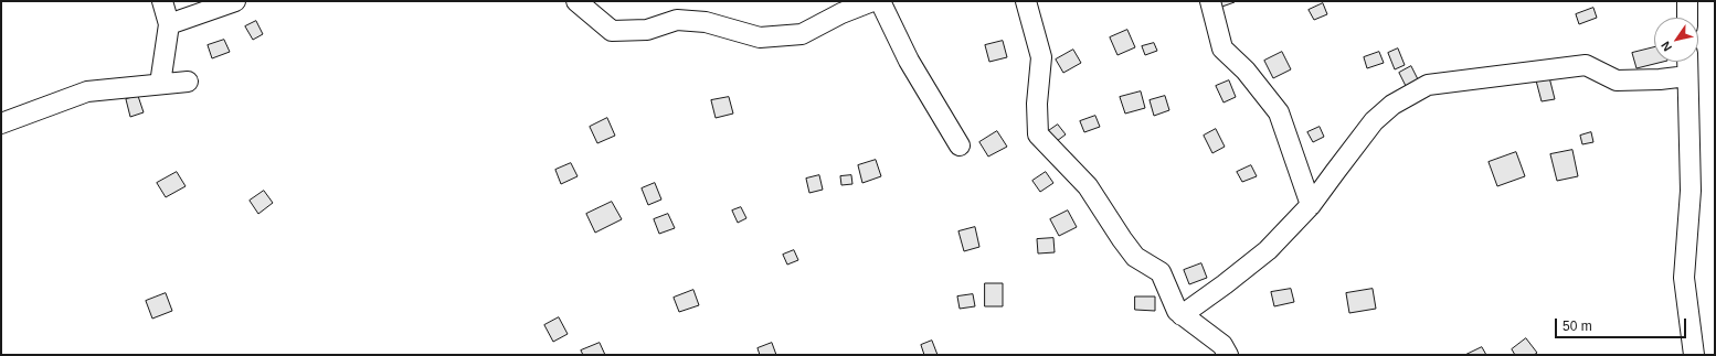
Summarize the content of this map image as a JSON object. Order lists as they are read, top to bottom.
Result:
{
  "scale_bar": "50 m",
  "north": "bottom left"
}
